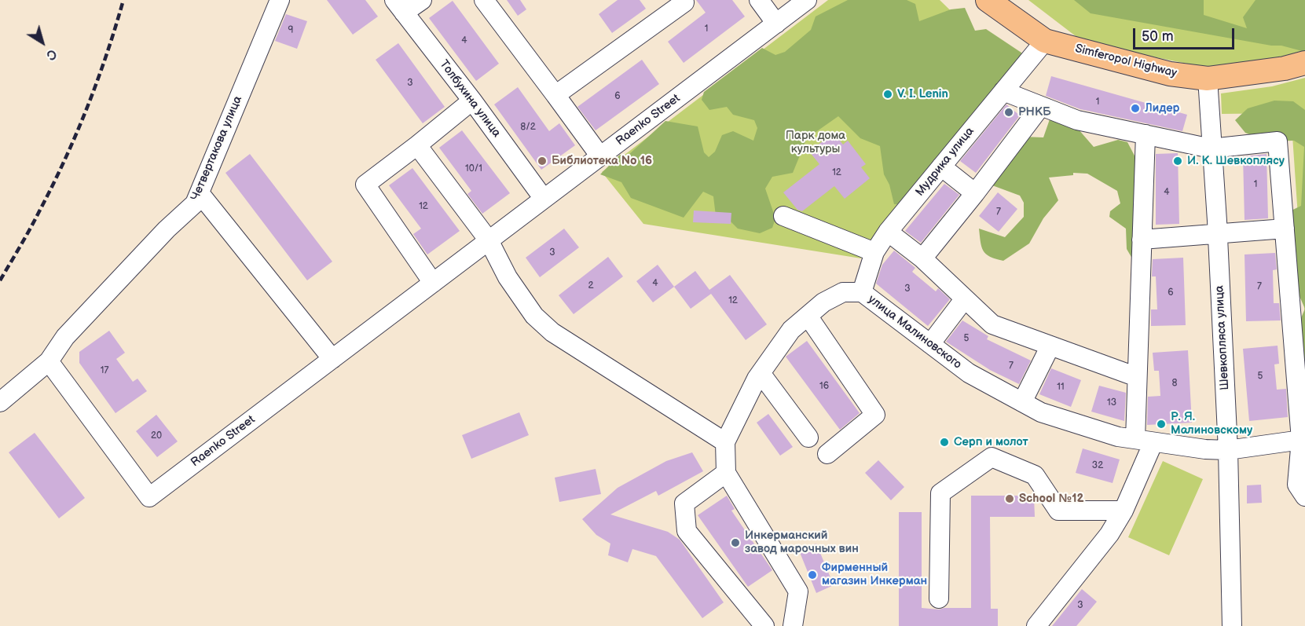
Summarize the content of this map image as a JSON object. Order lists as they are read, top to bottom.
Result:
{
  "streets": {
    "main road": ["Simferopol Highway"],
    "street": [
      "Толбухина улица",
      "Raenko Street",
      "Четвертакова улица",
      "Мудрика улица",
      "улица Малиновского",
      "Шевкопляса улица"
    ]
  },
  "crossings": [
    ["Simferopol Highway", "Мудрика улица"],
    ["Simferopol Highway", "Шевкопляса улица"],
    ["Толбухина улица", "Raenko Street"],
    ["Raenko Street", "Четвертакова улица"],
    ["Мудрика улица", "улица Малиновского"],
    ["улица Малиновского", "Шевкопляса улица"]
  ],
  "parks": ["Парк дома культуры"],
  "places": [
    "V. I. Lenin",
    "Лидер",
    "РНКБ",
    "Библиотека No 16",
    "И. К. Шевкоплясу",
    "Р. Я. Малиновскому",
    "Серп и молот",
    "School №12",
    "Инкерманский завод марочных вин",
    "Фирменный магазин Инкерман"
  ],
  "house_numbers": [
    "1",
    "9",
    "4",
    "3",
    "6",
    "1",
    "8/2",
    "10/1",
    "12",
    "1",
    "4",
    "12",
    "7",
    "3",
    "4",
    "2",
    "7",
    "3",
    "6",
    "12",
    "5",
    "7",
    "17",
    "5",
    "8",
    "16",
    "11",
    "13",
    "20",
    "32",
    "3"
  ],
  "scale_bar": "50 m",
  "north": "bottom right"
}
